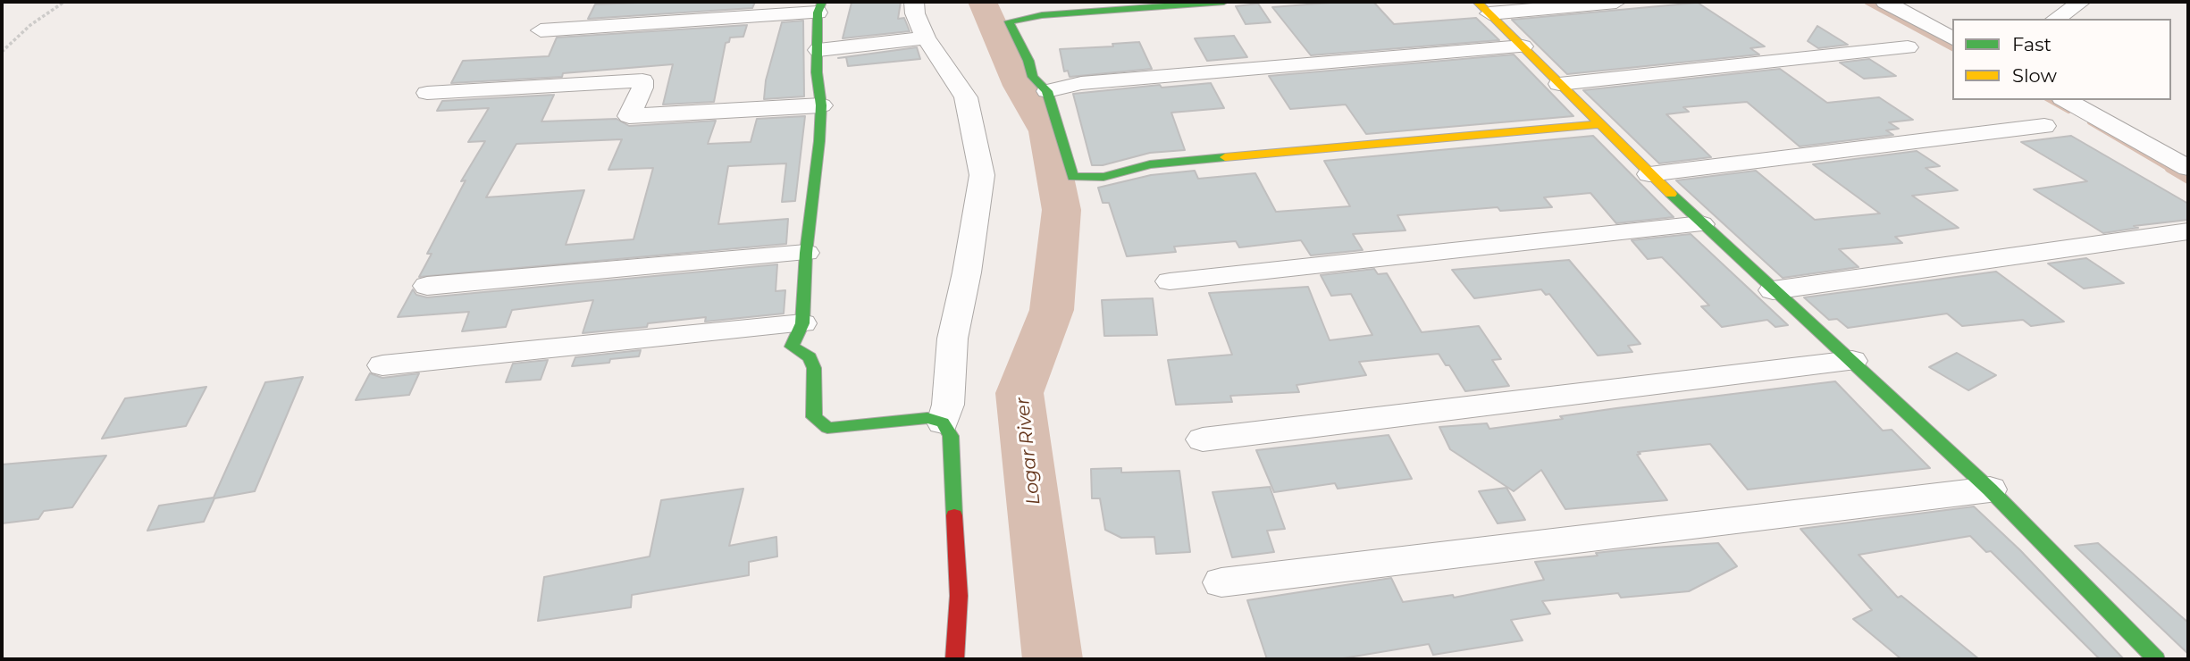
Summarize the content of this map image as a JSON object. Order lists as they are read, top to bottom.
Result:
{
  "water": ["Logar River"],
  "legend": ["Fast", "Slow"]
}
